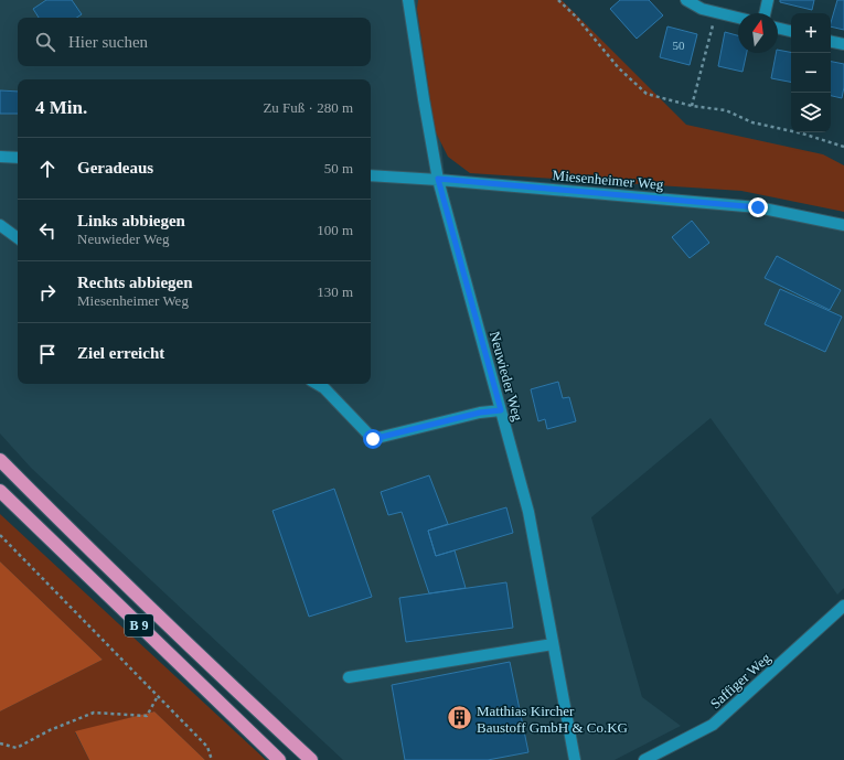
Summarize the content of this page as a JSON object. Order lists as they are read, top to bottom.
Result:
{
  "streets": {
    "highway": ["B 9"],
    "street": ["Miesenheimer Weg", "Neuwieder Weg", "Saffiger Weg"]
  },
  "crossings": [
    ["Miesenheimer Weg", "Neuwieder Weg"]
  ],
  "places": {
    "building": ["Matthias Kircher Baustoff GmbH & Co.KG"]
  },
  "house_numbers": ["50"],
  "north": "top",
  "page": {
    "map_buttons": ["+", "−"],
    "search": "Hier suchen",
    "heading": ["4 Min.", "Zu Fuß · 280 m"],
    "list": [
      ["Geradeaus", "50 m"],
      ["Links abbiegen", "Neuwieder Weg", "100 m"],
      ["Rechts abbiegen", "Miesenheimer Weg", "130 m"],
      "Ziel erreicht"
    ]
  }
}
